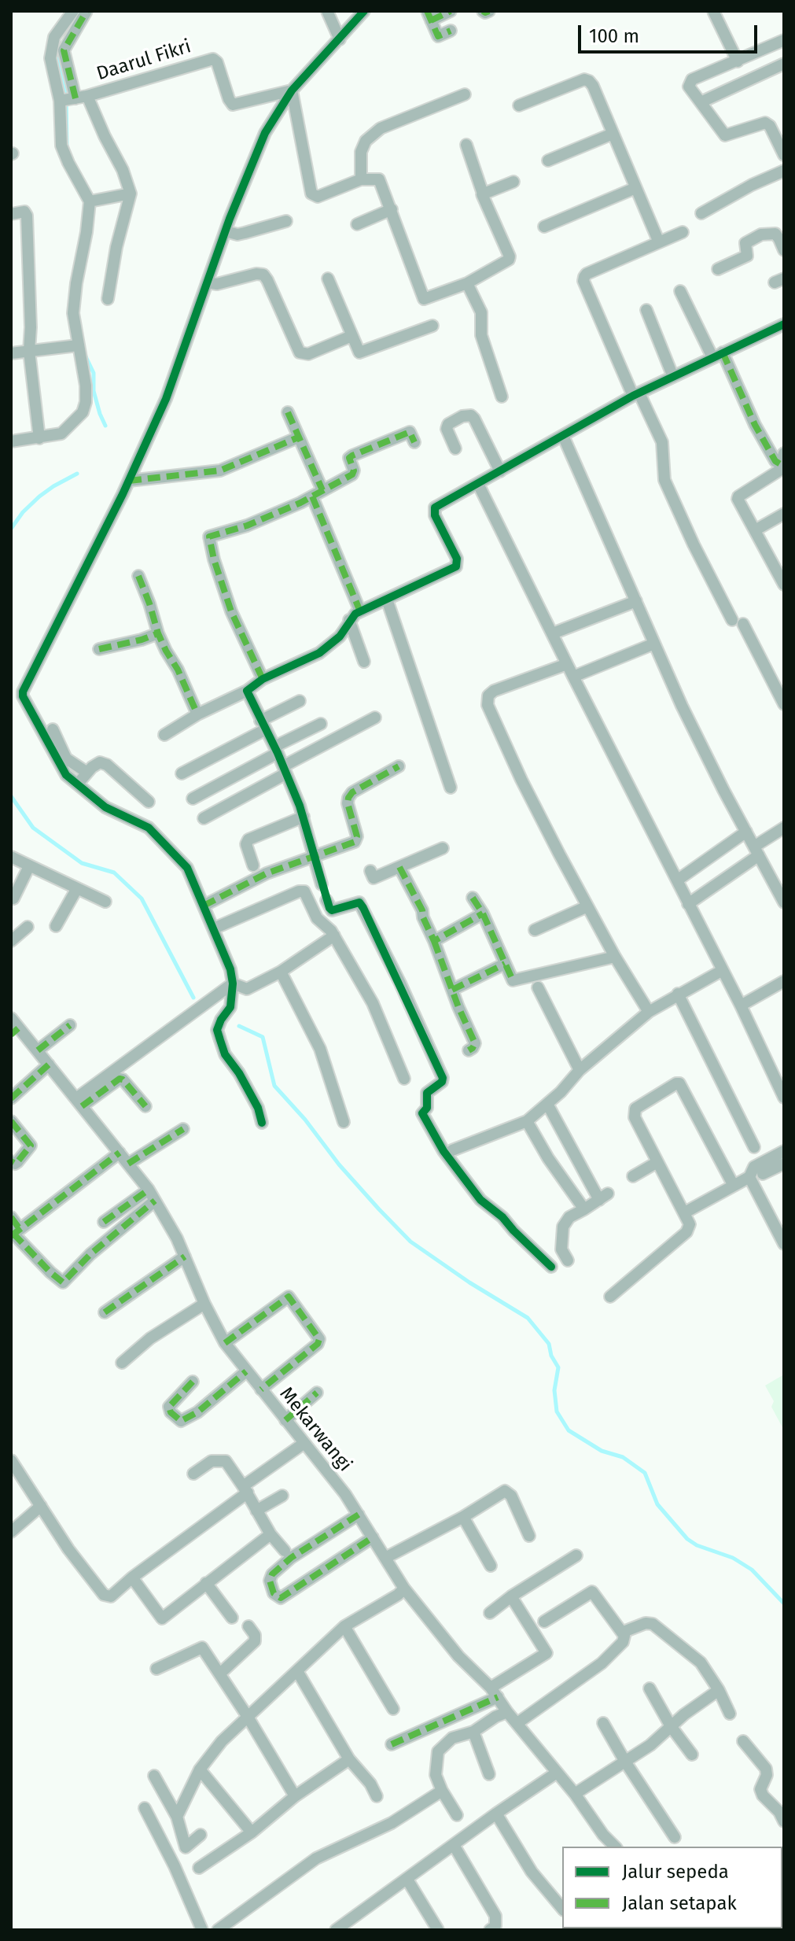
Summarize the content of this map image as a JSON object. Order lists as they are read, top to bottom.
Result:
{
  "streets": {
    "street": ["Daarul Fikri", "Mekarwangi"]
  },
  "legend": ["Jalur sepeda", "Jalan setapak"],
  "scale_bar": "100 m"
}
